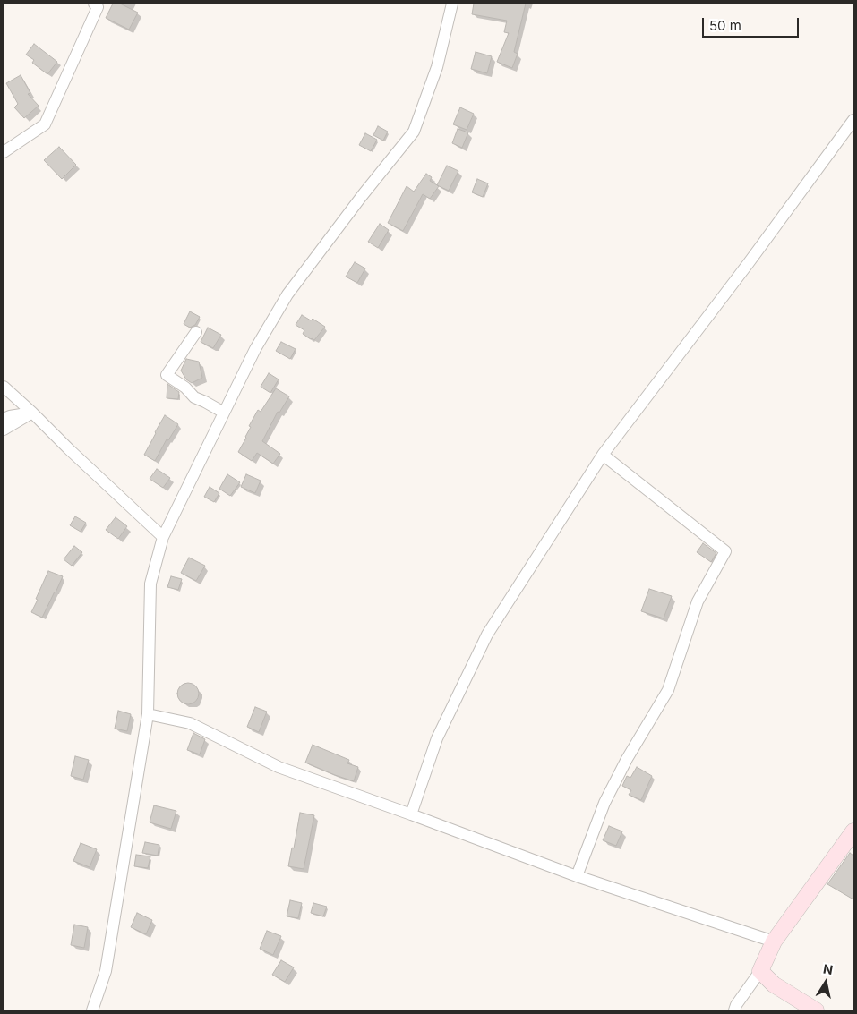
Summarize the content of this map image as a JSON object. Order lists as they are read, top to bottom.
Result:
{
  "scale_bar": "50 m",
  "north": "top"
}
